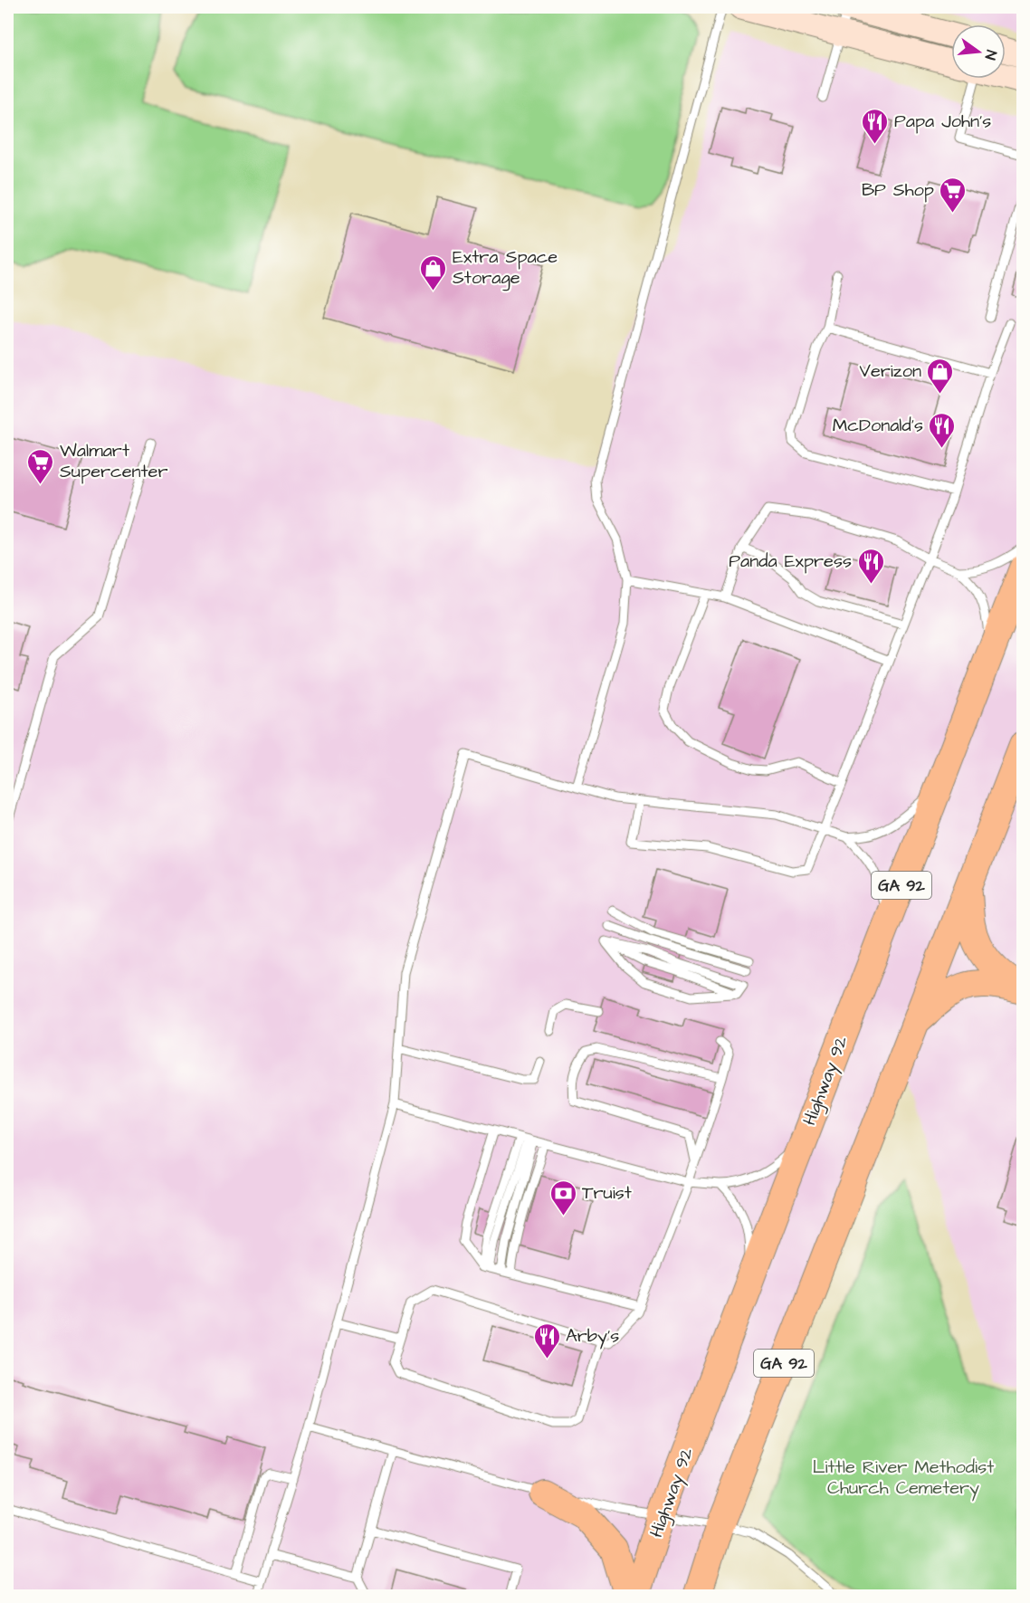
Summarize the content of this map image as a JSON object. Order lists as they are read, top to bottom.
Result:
{
  "streets": {
    "main road": ["GA 92", "Highway 92"]
  },
  "parks": ["Little River Methodist Church Cemetery"],
  "places": {
    "restaurant": [
      "Papa John's",
      "McDonald's",
      "Panda Express",
      "Arby's"
    ],
    "supermarket": ["BP Shop", "Walmart Supercenter"],
    "shop": ["Extra Space Storage", "Verizon"],
    "bank": ["Truist"]
  },
  "north": "right"
}
